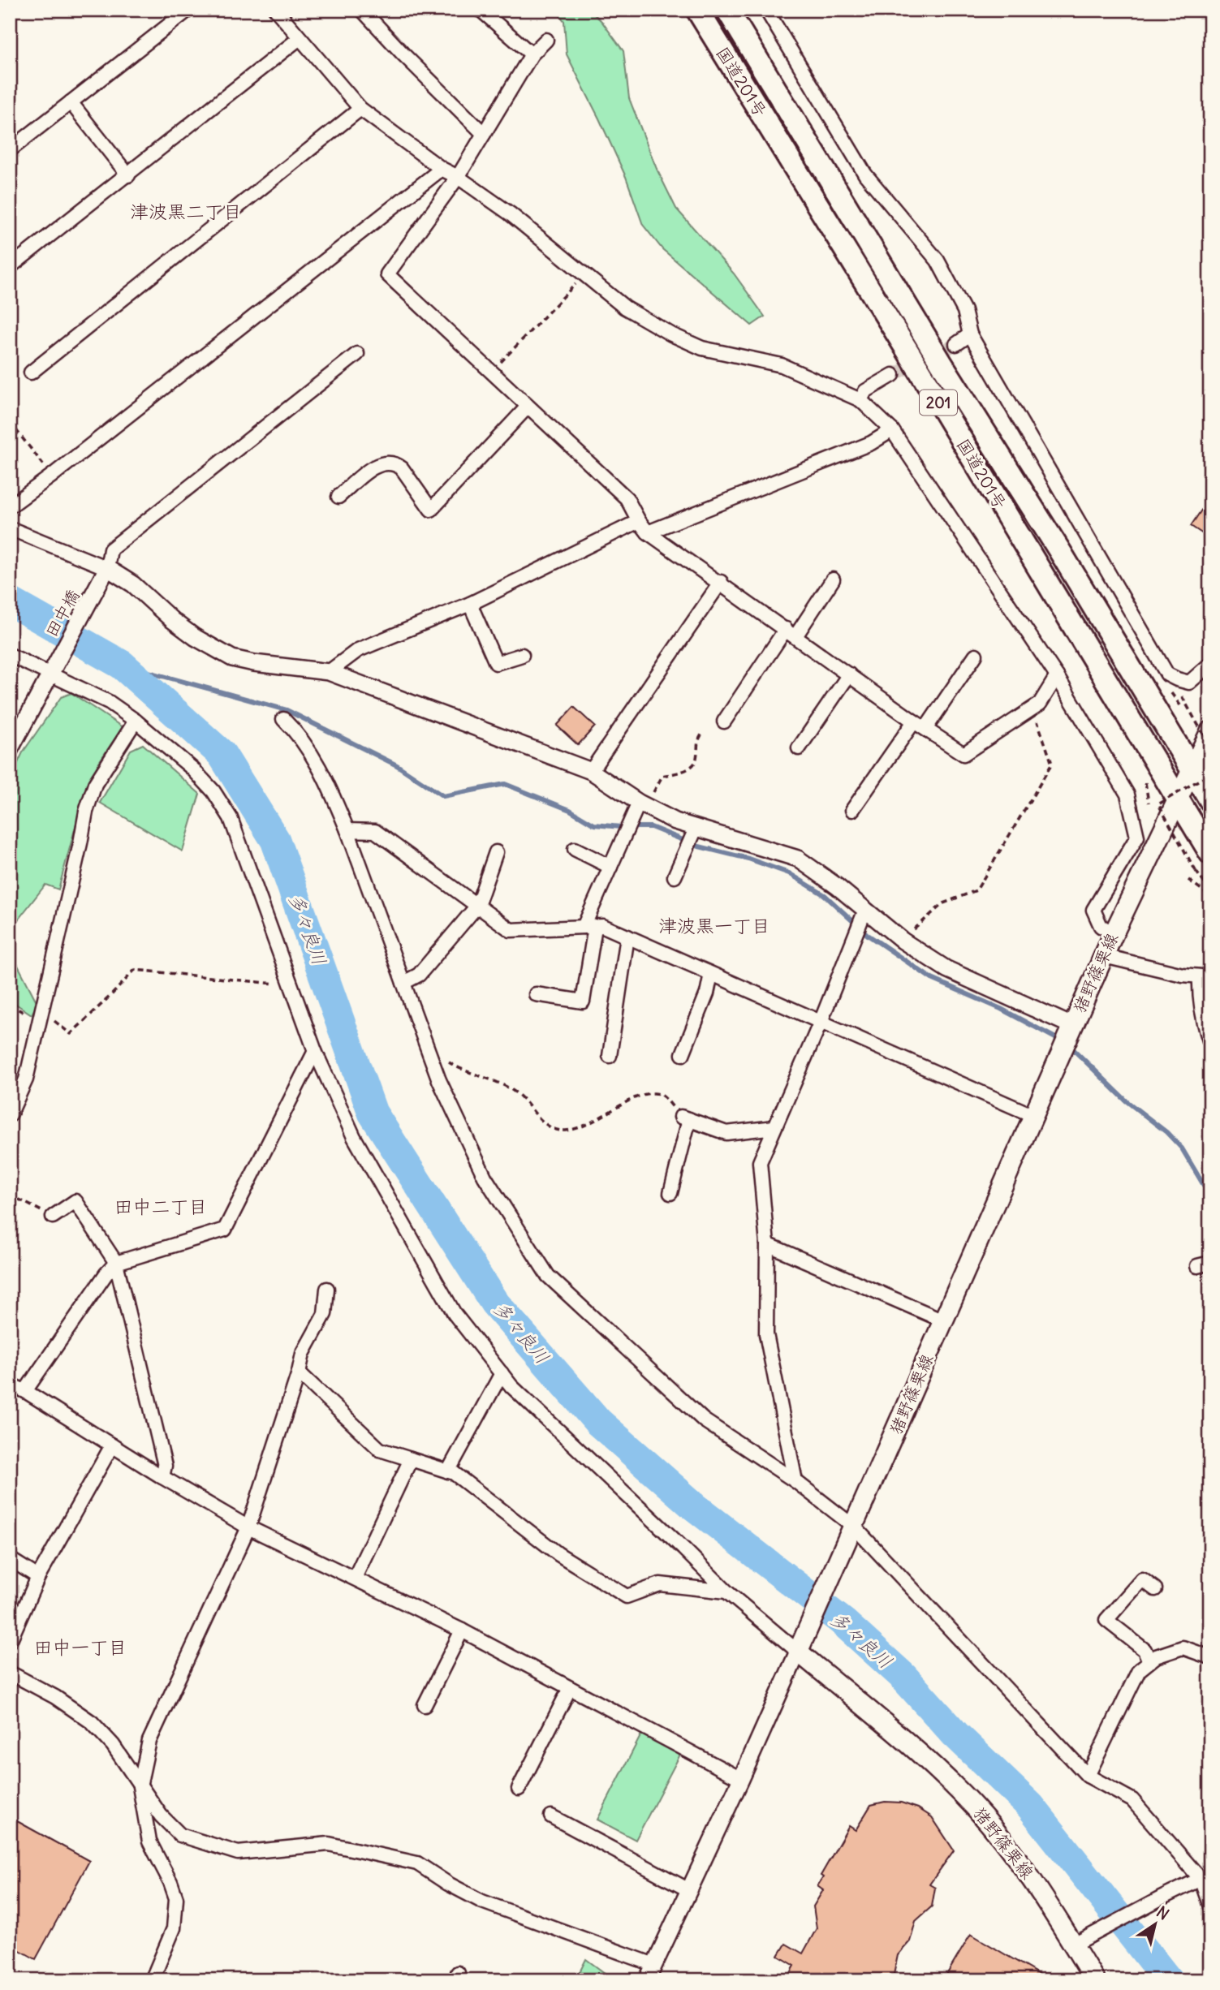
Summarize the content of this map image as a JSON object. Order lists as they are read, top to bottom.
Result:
{
  "streets": {
    "highway": ["国道201号", "201"],
    "main road": ["猪野篠栗線"],
    "street": ["田中橋"]
  },
  "crossings": [
    ["国道201号", "猪野篠栗線"]
  ],
  "districts": [
    "津波黒二丁目",
    "津波黒一丁目",
    "田中二丁目",
    "田中一丁目"
  ],
  "water": ["多々良川"],
  "north": "top right"
}
